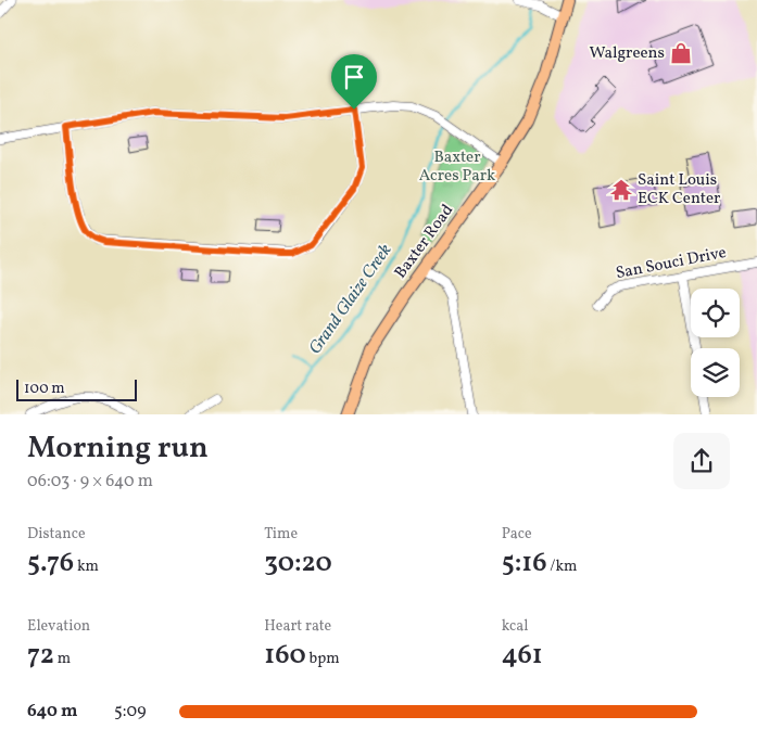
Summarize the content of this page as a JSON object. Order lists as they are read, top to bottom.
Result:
{
  "streets": {
    "main road": ["Baxter Road"],
    "street": ["San Souci Drive"]
  },
  "water": ["Grand Glaize Creek"],
  "parks": ["Baxter Acres Park"],
  "places": {
    "shop": ["Walgreens"],
    "temple": ["Saint Louis ECK Center"]
  },
  "scale_bar": "100 m",
  "page": {
    "scale": "100 m",
    "heading": ["Morning run", "06:03 · 9 × 640 m"],
    "stats": [
      ["Distance", "5.76 km"],
      ["Time", "30:20"],
      ["Pace", "5:16 /km"],
      ["Elevation", "72 m"],
      ["Heart rate", "160 bpm"],
      ["kcal", "461"]
    ],
    "list": [
      {
        "name": "640 m",
        "note": "5:09"
      }
    ]
  }
}
